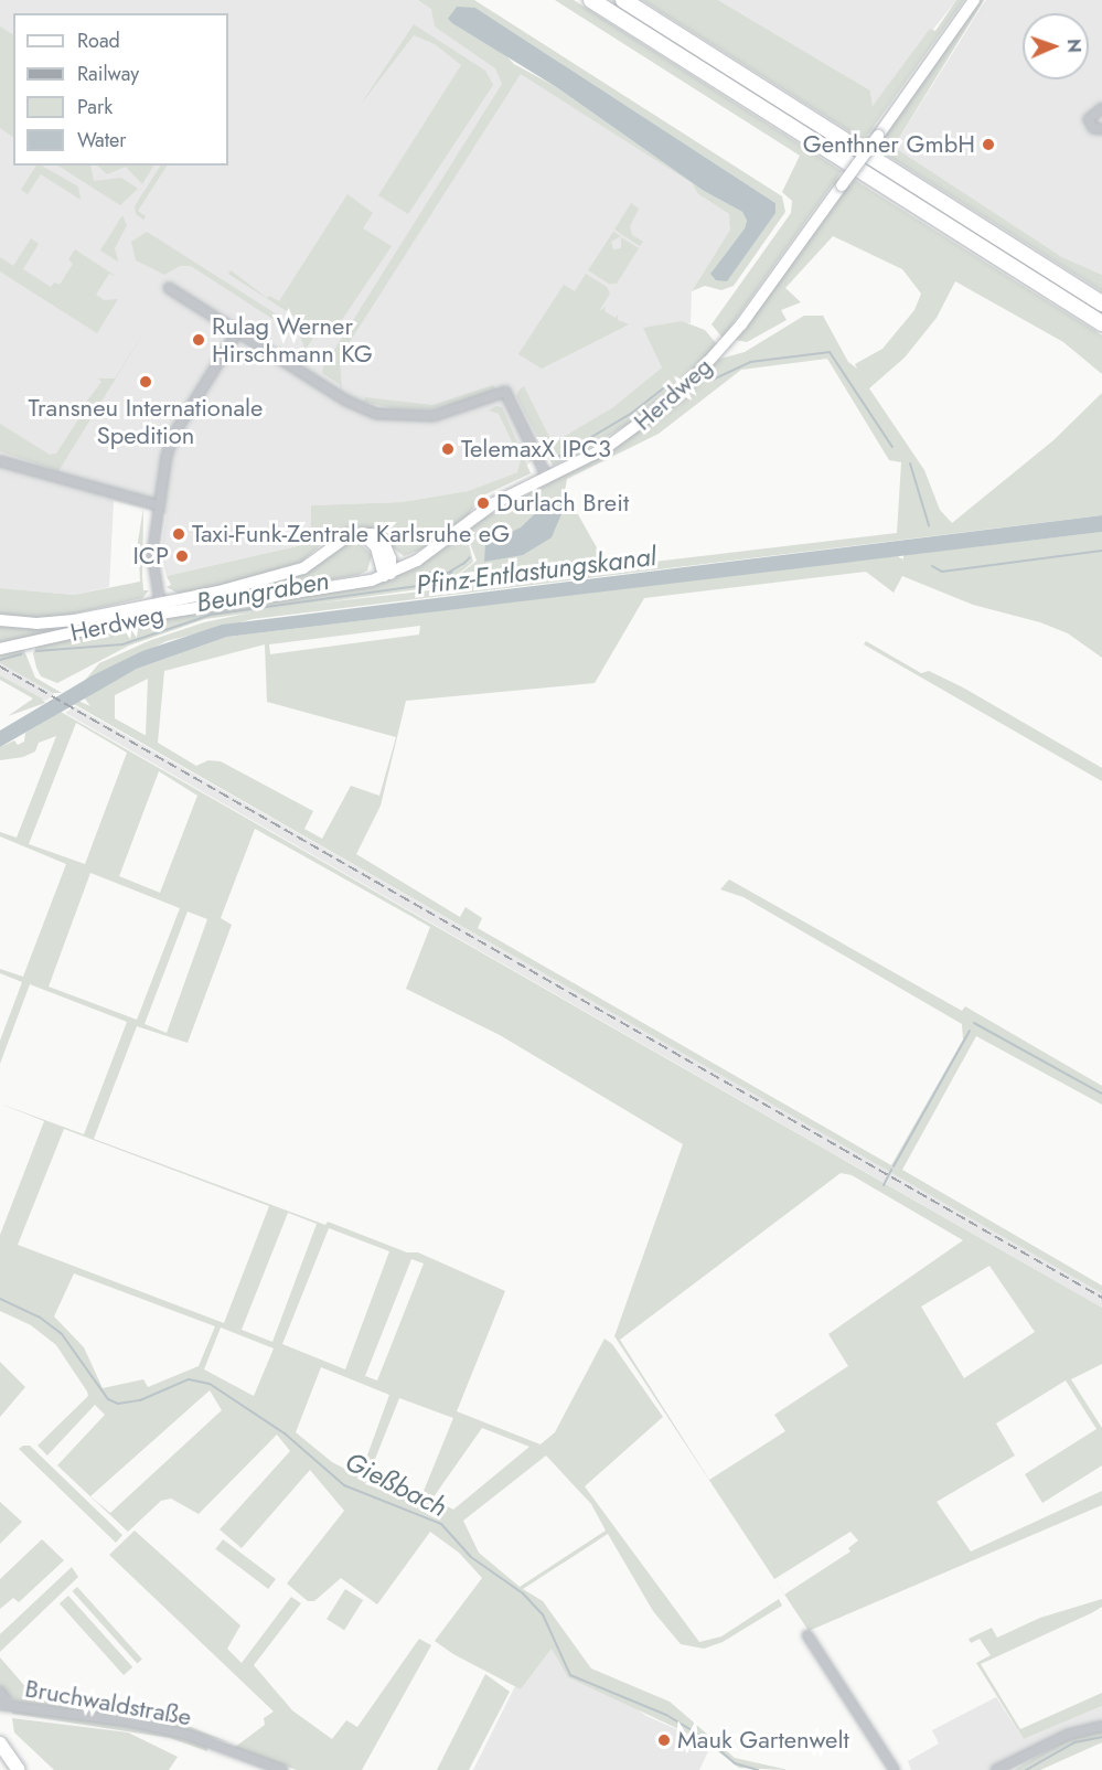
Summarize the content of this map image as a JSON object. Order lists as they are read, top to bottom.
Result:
{
  "streets": {
    "main road": ["Herdweg"],
    "street": ["Bruchwaldstraße"]
  },
  "water": ["Pfinz-Entlastungskanal", "Beungraben", "Gießbach"],
  "places": [
    "Genthner GmbH",
    "Rulag Werner Hirschmann KG",
    "Transneu Internationale Spedition",
    "TelemaxX IPC3",
    "Durlach Breit",
    "Taxi-Funk-Zentrale Karlsruhe eG",
    "ICP",
    "Mauk Gartenwelt"
  ],
  "legend": [
    "Road",
    "Railway",
    "Park",
    "Water"
  ],
  "north": "right"
}
